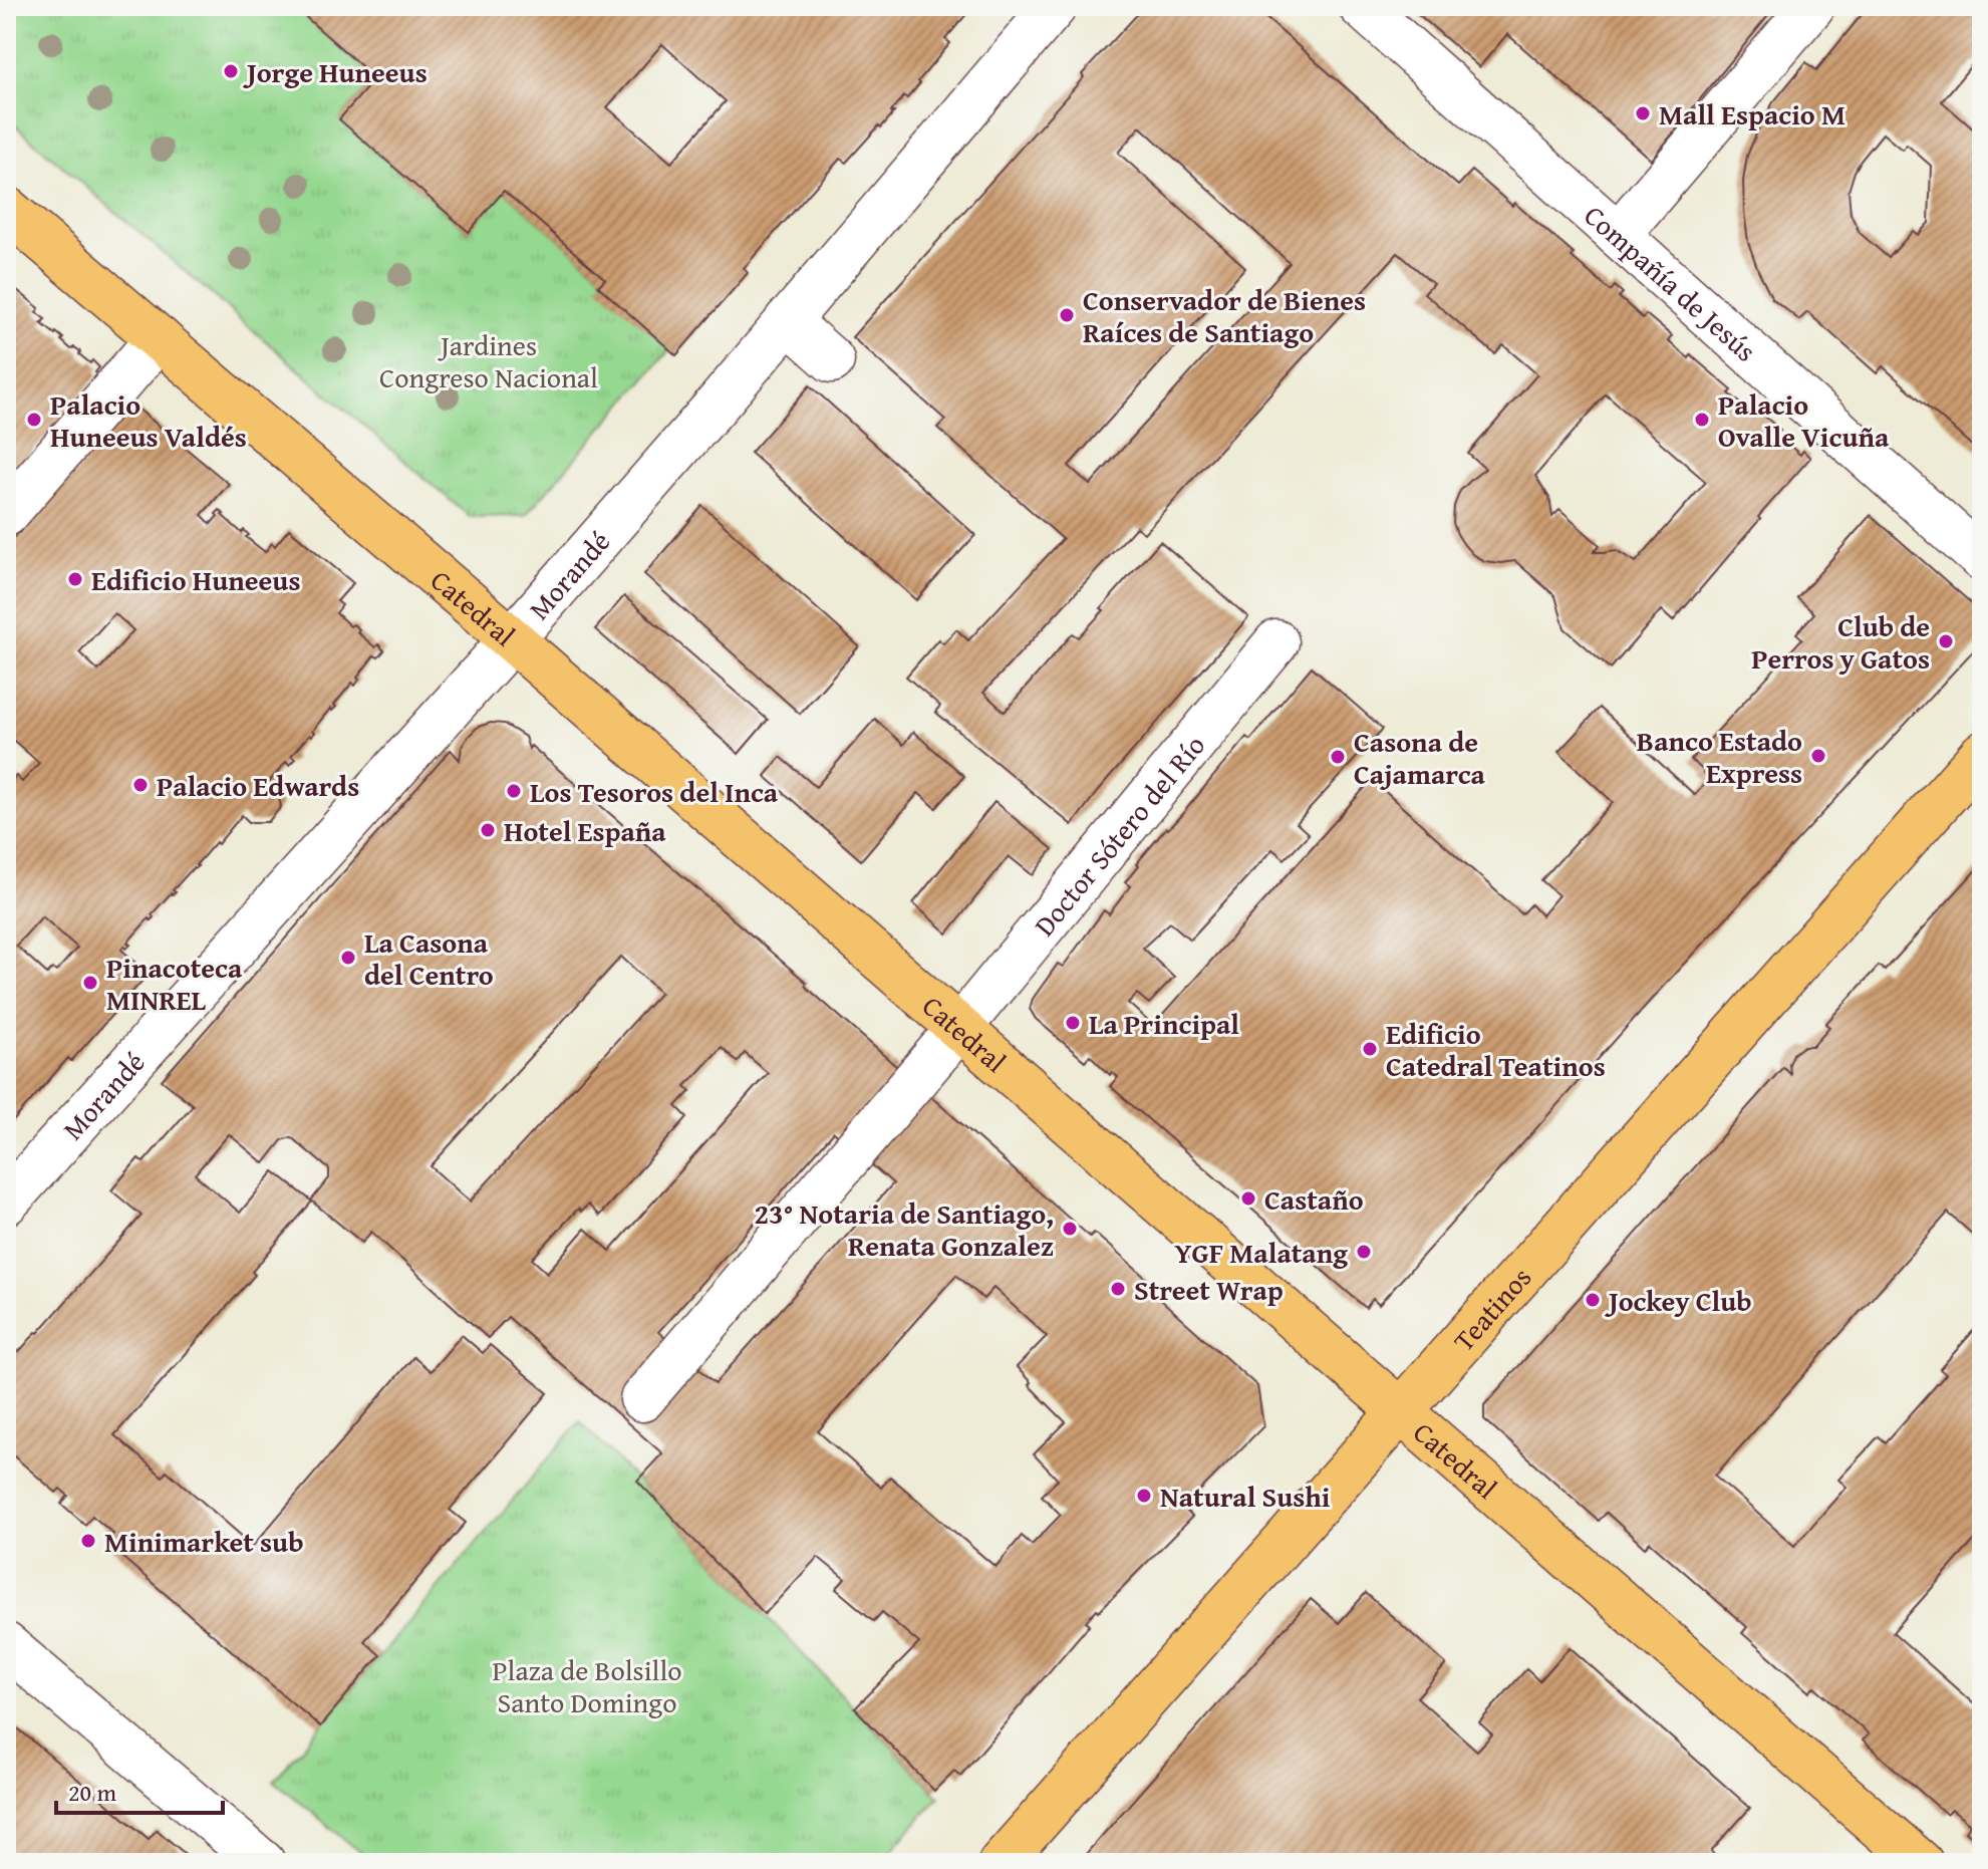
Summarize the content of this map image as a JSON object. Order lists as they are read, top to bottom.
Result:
{
  "streets": {
    "main road": ["Catedral", "Teatinos"],
    "street": ["Compañía de Jesús", "Morandé", "Doctor Sótero del Río"]
  },
  "crossings": [
    ["Morandé", "Catedral"],
    ["Catedral", "Doctor Sótero del Río"],
    ["Catedral", "Teatinos"]
  ],
  "parks": ["Jardines Congreso Nacional", "Plaza de Bolsillo Santo Domingo"],
  "places": [
    "Jorge Huneeus",
    "Mall Espacio M",
    "Conservador de Bienes Raíces de Santiago",
    "Palacio Huneeus Valdés",
    "Palacio Ovalle Vicuña",
    "Edificio Huneeus",
    "Club de Perros y Gatos",
    "Banco Estado Express",
    "Casona de Cajamarca",
    "Palacio Edwards",
    "Los Tesoros del Inca",
    "Hotel España",
    "La Casona del Centro",
    "Pinacoteca MINREL",
    "La Principal",
    "Edificio Catedral Teatinos",
    "Castaño",
    "23° Notaria de Santiago, Renata Gonzalez",
    "YGF Malatang",
    "Street Wrap",
    "Jockey Club",
    "Natural Sushi",
    "Minimarket sub"
  ],
  "scale_bar": "20 m"
}
